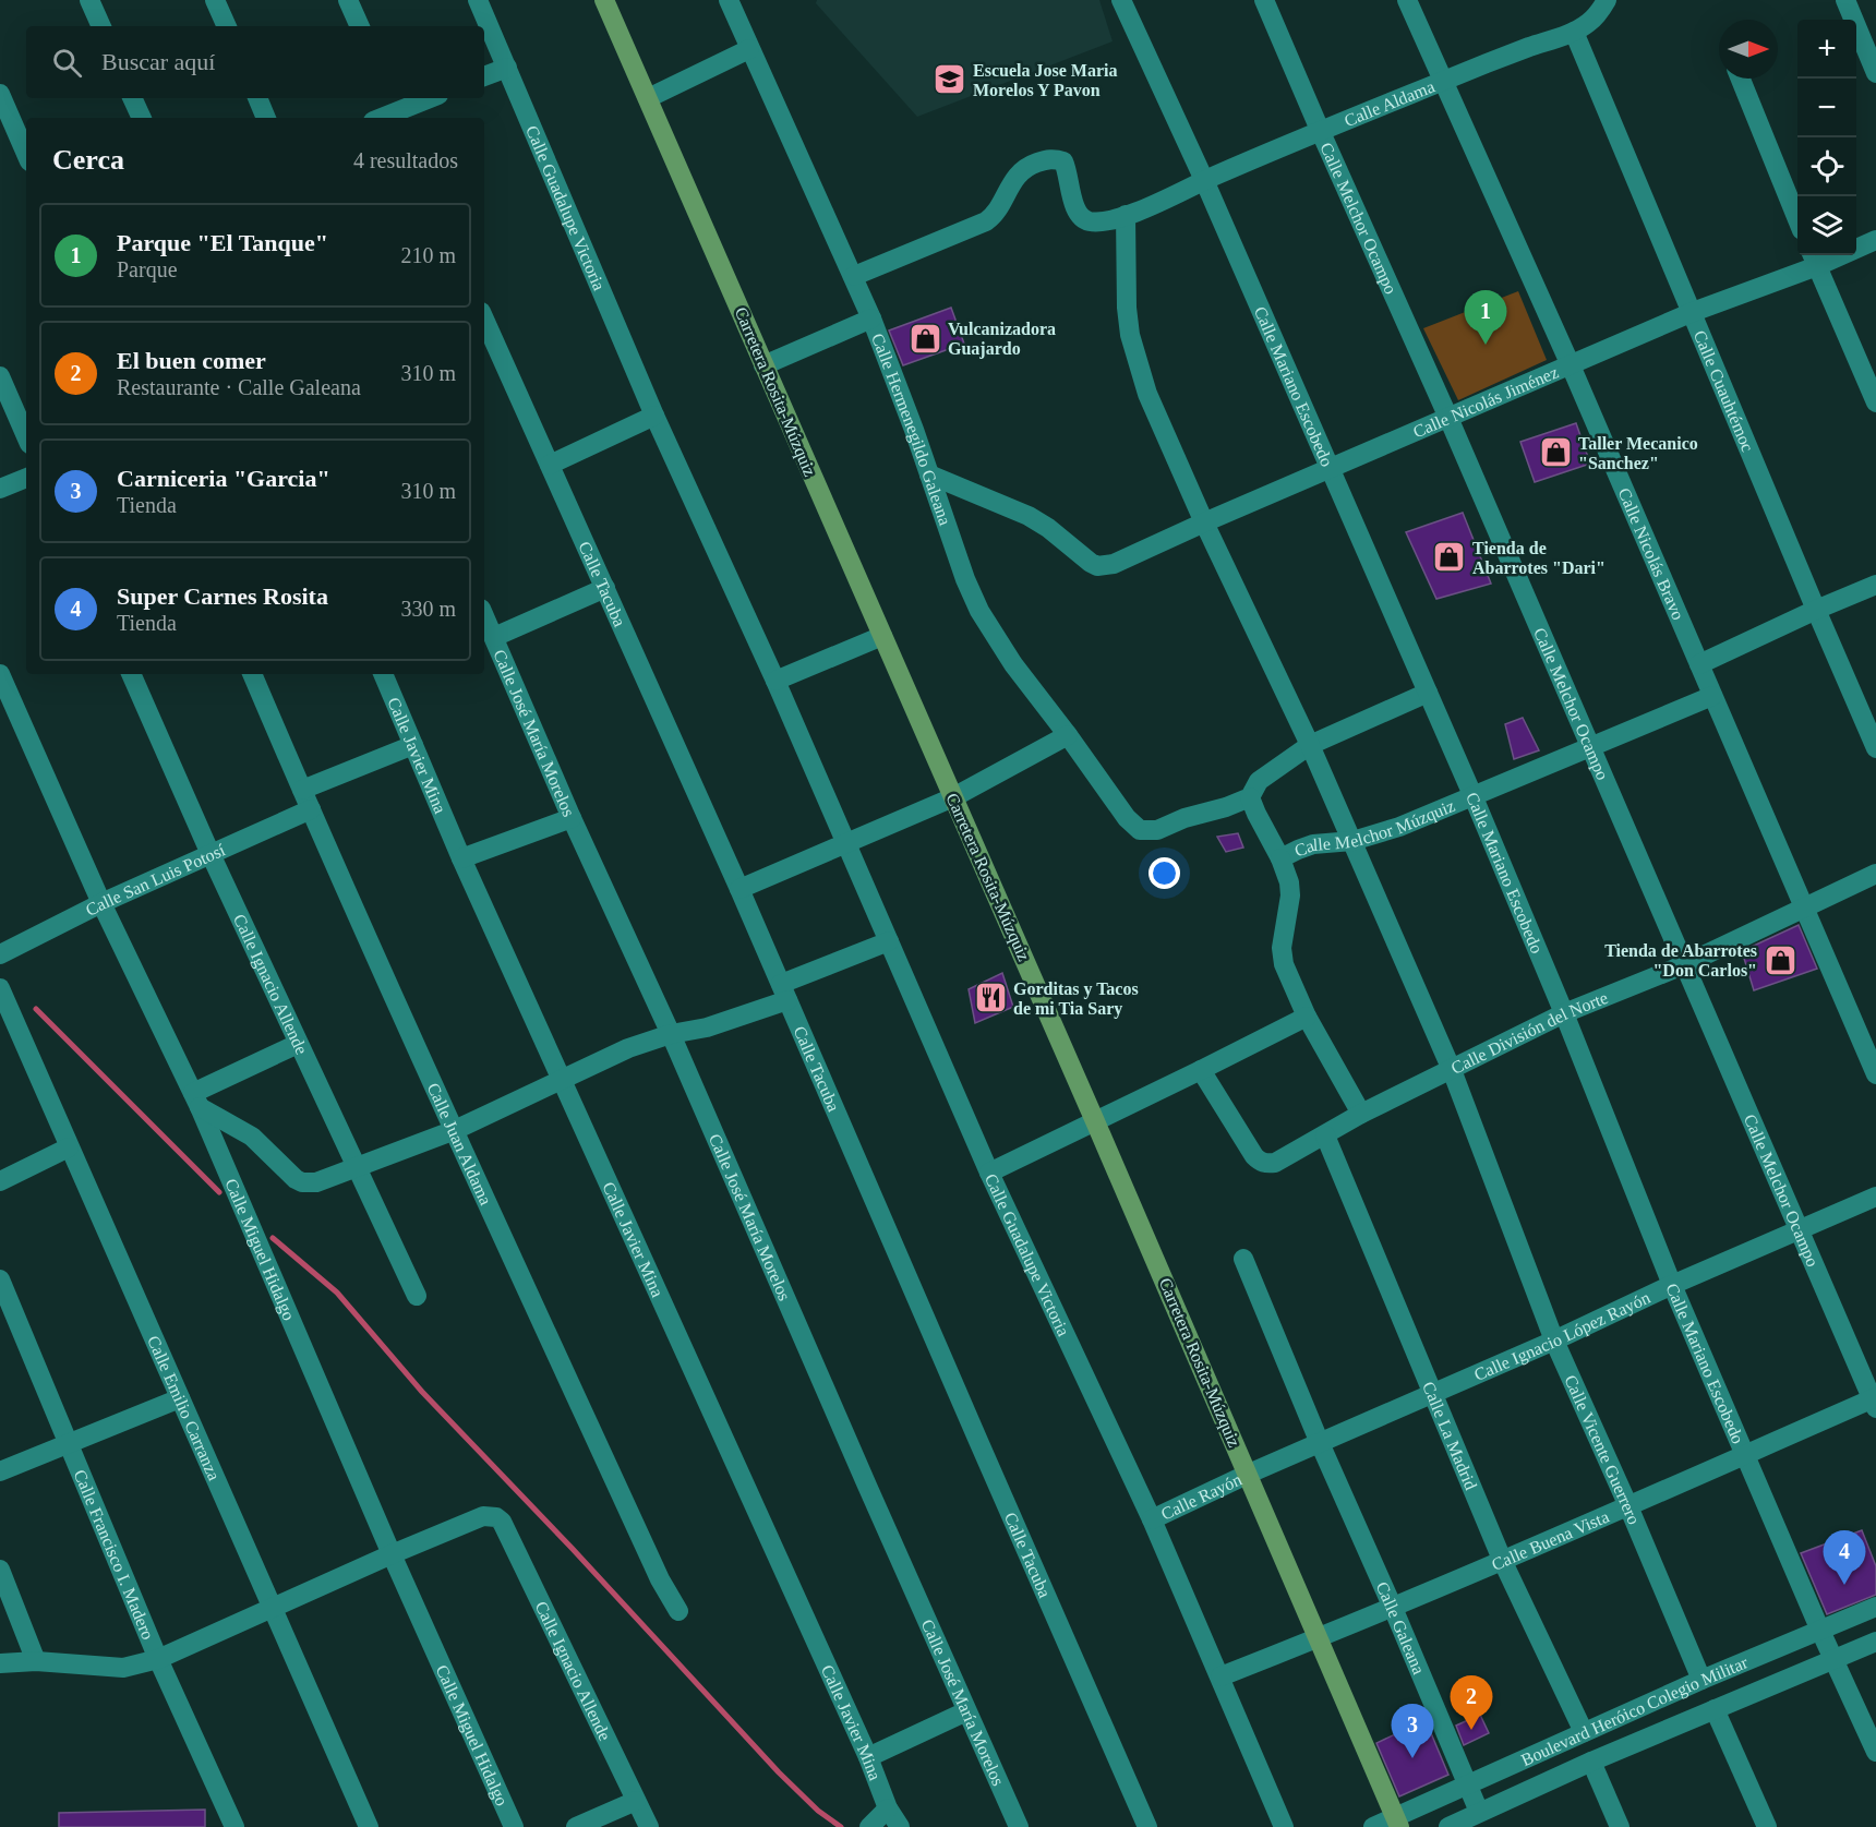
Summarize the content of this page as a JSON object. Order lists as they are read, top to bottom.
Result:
{
  "streets": {
    "main road": ["Carretera Rosita-Múzquiz"],
    "street": [
      "Calle Aldama",
      "Calle Guadalupe Victoria",
      "Calle Melchor Ocampo",
      "Calle Mariano Escobedo",
      "Calle Cuauhtémoc",
      "Calle Nicolás Jiménez",
      "Calle Hermenegildo Galeana",
      "Calle Nicolás Bravo",
      "Calle Tacuba",
      "Calle José María Morelos",
      "Calle Javier Mina",
      "Calle Melchor Múzquiz",
      "Calle San Luis Potosí",
      "Calle Ignacio Allende",
      "Calle División del Norte",
      "Calle Juan Aldama",
      "Calle Miguel Hidalgo",
      "Calle Ignacio López Rayón",
      "Calle Emilio Carranza",
      "Calle La Madrid",
      "Calle Vicente Guerrero",
      "Calle Rayón",
      "Calle Buena Vista",
      "Calle Francisco I. Madero",
      "Calle Galeana",
      "Boulevard Heróico Colegio Militar"
    ]
  },
  "crossings": [
    ["Calle Aldama", "Calle Melchor Ocampo"],
    ["Calle Aldama", "Calle Mariano Escobedo"],
    ["Calle Aldama", "Calle Cuauhtémoc"],
    ["Calle Aldama", "Calle Hermenegildo Galeana"],
    ["Calle Aldama", "Calle Nicolás Bravo"],
    ["Calle Aldama", "Calle Vicente Guerrero"],
    ["Calle Guadalupe Victoria", "Calle Rayón"],
    ["Calle Guadalupe Victoria", "Calle Buena Vista"],
    ["Calle Melchor Ocampo", "Calle Nicolás Jiménez"],
    ["Calle Melchor Ocampo", "Calle Melchor Múzquiz"],
    ["Calle Melchor Ocampo", "Calle División del Norte"],
    ["Calle Melchor Ocampo", "Calle Ignacio López Rayón"],
    ["Calle Melchor Ocampo", "Calle Buena Vista"],
    ["Calle Mariano Escobedo", "Calle Nicolás Jiménez"],
    ["Calle Mariano Escobedo", "Calle Melchor Múzquiz"],
    ["Calle Mariano Escobedo", "Calle División del Norte"],
    ["Calle Mariano Escobedo", "Calle Ignacio López Rayón"],
    ["Calle Mariano Escobedo", "Calle Buena Vista"],
    ["Calle Mariano Escobedo", "Boulevard Heróico Colegio Militar"],
    ["Calle Cuauhtémoc", "Calle Nicolás Jiménez"],
    ["Carretera Rosita-Múzquiz", "Calle Ignacio López Rayón"],
    ["Carretera Rosita-Múzquiz", "Calle Rayón"],
    ["Carretera Rosita-Múzquiz", "Calle Buena Vista"],
    ["Carretera Rosita-Múzquiz", "Boulevard Heróico Colegio Militar"],
    ["Calle Nicolás Jiménez", "Calle Hermenegildo Galeana"],
    ["Calle Nicolás Jiménez", "Calle Nicolás Bravo"],
    ["Calle Nicolás Jiménez", "Calle Vicente Guerrero"],
    ["Calle Hermenegildo Galeana", "Calle Melchor Múzquiz"],
    ["Calle Nicolás Bravo", "Calle Melchor Múzquiz"],
    ["Calle Nicolás Bravo", "Calle División del Norte"],
    ["Calle Melchor Múzquiz", "Calle Vicente Guerrero"],
    ["Calle San Luis Potosí", "Calle Ignacio Allende"],
    ["Calle San Luis Potosí", "Calle Juan Aldama"],
    ["Calle San Luis Potosí", "Calle Miguel Hidalgo"],
    ["Calle Ignacio Allende", "Calle Miguel Hidalgo"],
    ["Calle División del Norte", "Calle La Madrid"],
    ["Calle División del Norte", "Calle Vicente Guerrero"],
    ["Calle Ignacio López Rayón", "Calle La Madrid"],
    ["Calle Ignacio López Rayón", "Calle Vicente Guerrero"],
    ["Calle Ignacio López Rayón", "Calle Rayón"],
    ["Calle Ignacio López Rayón", "Calle Galeana"],
    ["Calle La Madrid", "Calle Buena Vista"],
    ["Calle La Madrid", "Boulevard Heróico Colegio Militar"],
    ["Calle Vicente Guerrero", "Calle Buena Vista"],
    ["Calle Vicente Guerrero", "Boulevard Heróico Colegio Militar"],
    ["Calle Buena Vista", "Calle Galeana"],
    ["Calle Galeana", "Boulevard Heróico Colegio Militar"]
  ],
  "places": {
    "school or university": ["Escuela Jose Maria Morelos Y Pavon"],
    "shop": [
      "Vulcanizadora Guajardo",
      "Taller Mecanico \"Sanchez\"",
      "Tienda de Abarrotes \"Dari\"",
      "Tienda de Abarrotes \"Don Carlos\""
    ],
    "restaurant": ["Gorditas y Tacos de mi Tia Sary"]
  },
  "north": "right",
  "page": {
    "map_buttons": ["+", "−"],
    "search": "Buscar aquí",
    "heading": ["Cerca", "4 resultados"],
    "list": [
      {
        "mark": "1",
        "name": "Parque \"El Tanque\"",
        "note": "Parque",
        "value": "210 m"
      },
      {
        "mark": "2",
        "name": "El buen comer",
        "note": "Restaurante · Calle Galeana",
        "value": "310 m"
      },
      {
        "mark": "3",
        "name": "Carniceria \"Garcia\"",
        "note": "Tienda",
        "value": "310 m"
      },
      {
        "mark": "4",
        "name": "Super Carnes Rosita",
        "note": "Tienda",
        "value": "330 m"
      }
    ],
    "pins": [
      "1",
      "4",
      "2",
      "3"
    ]
  }
}
